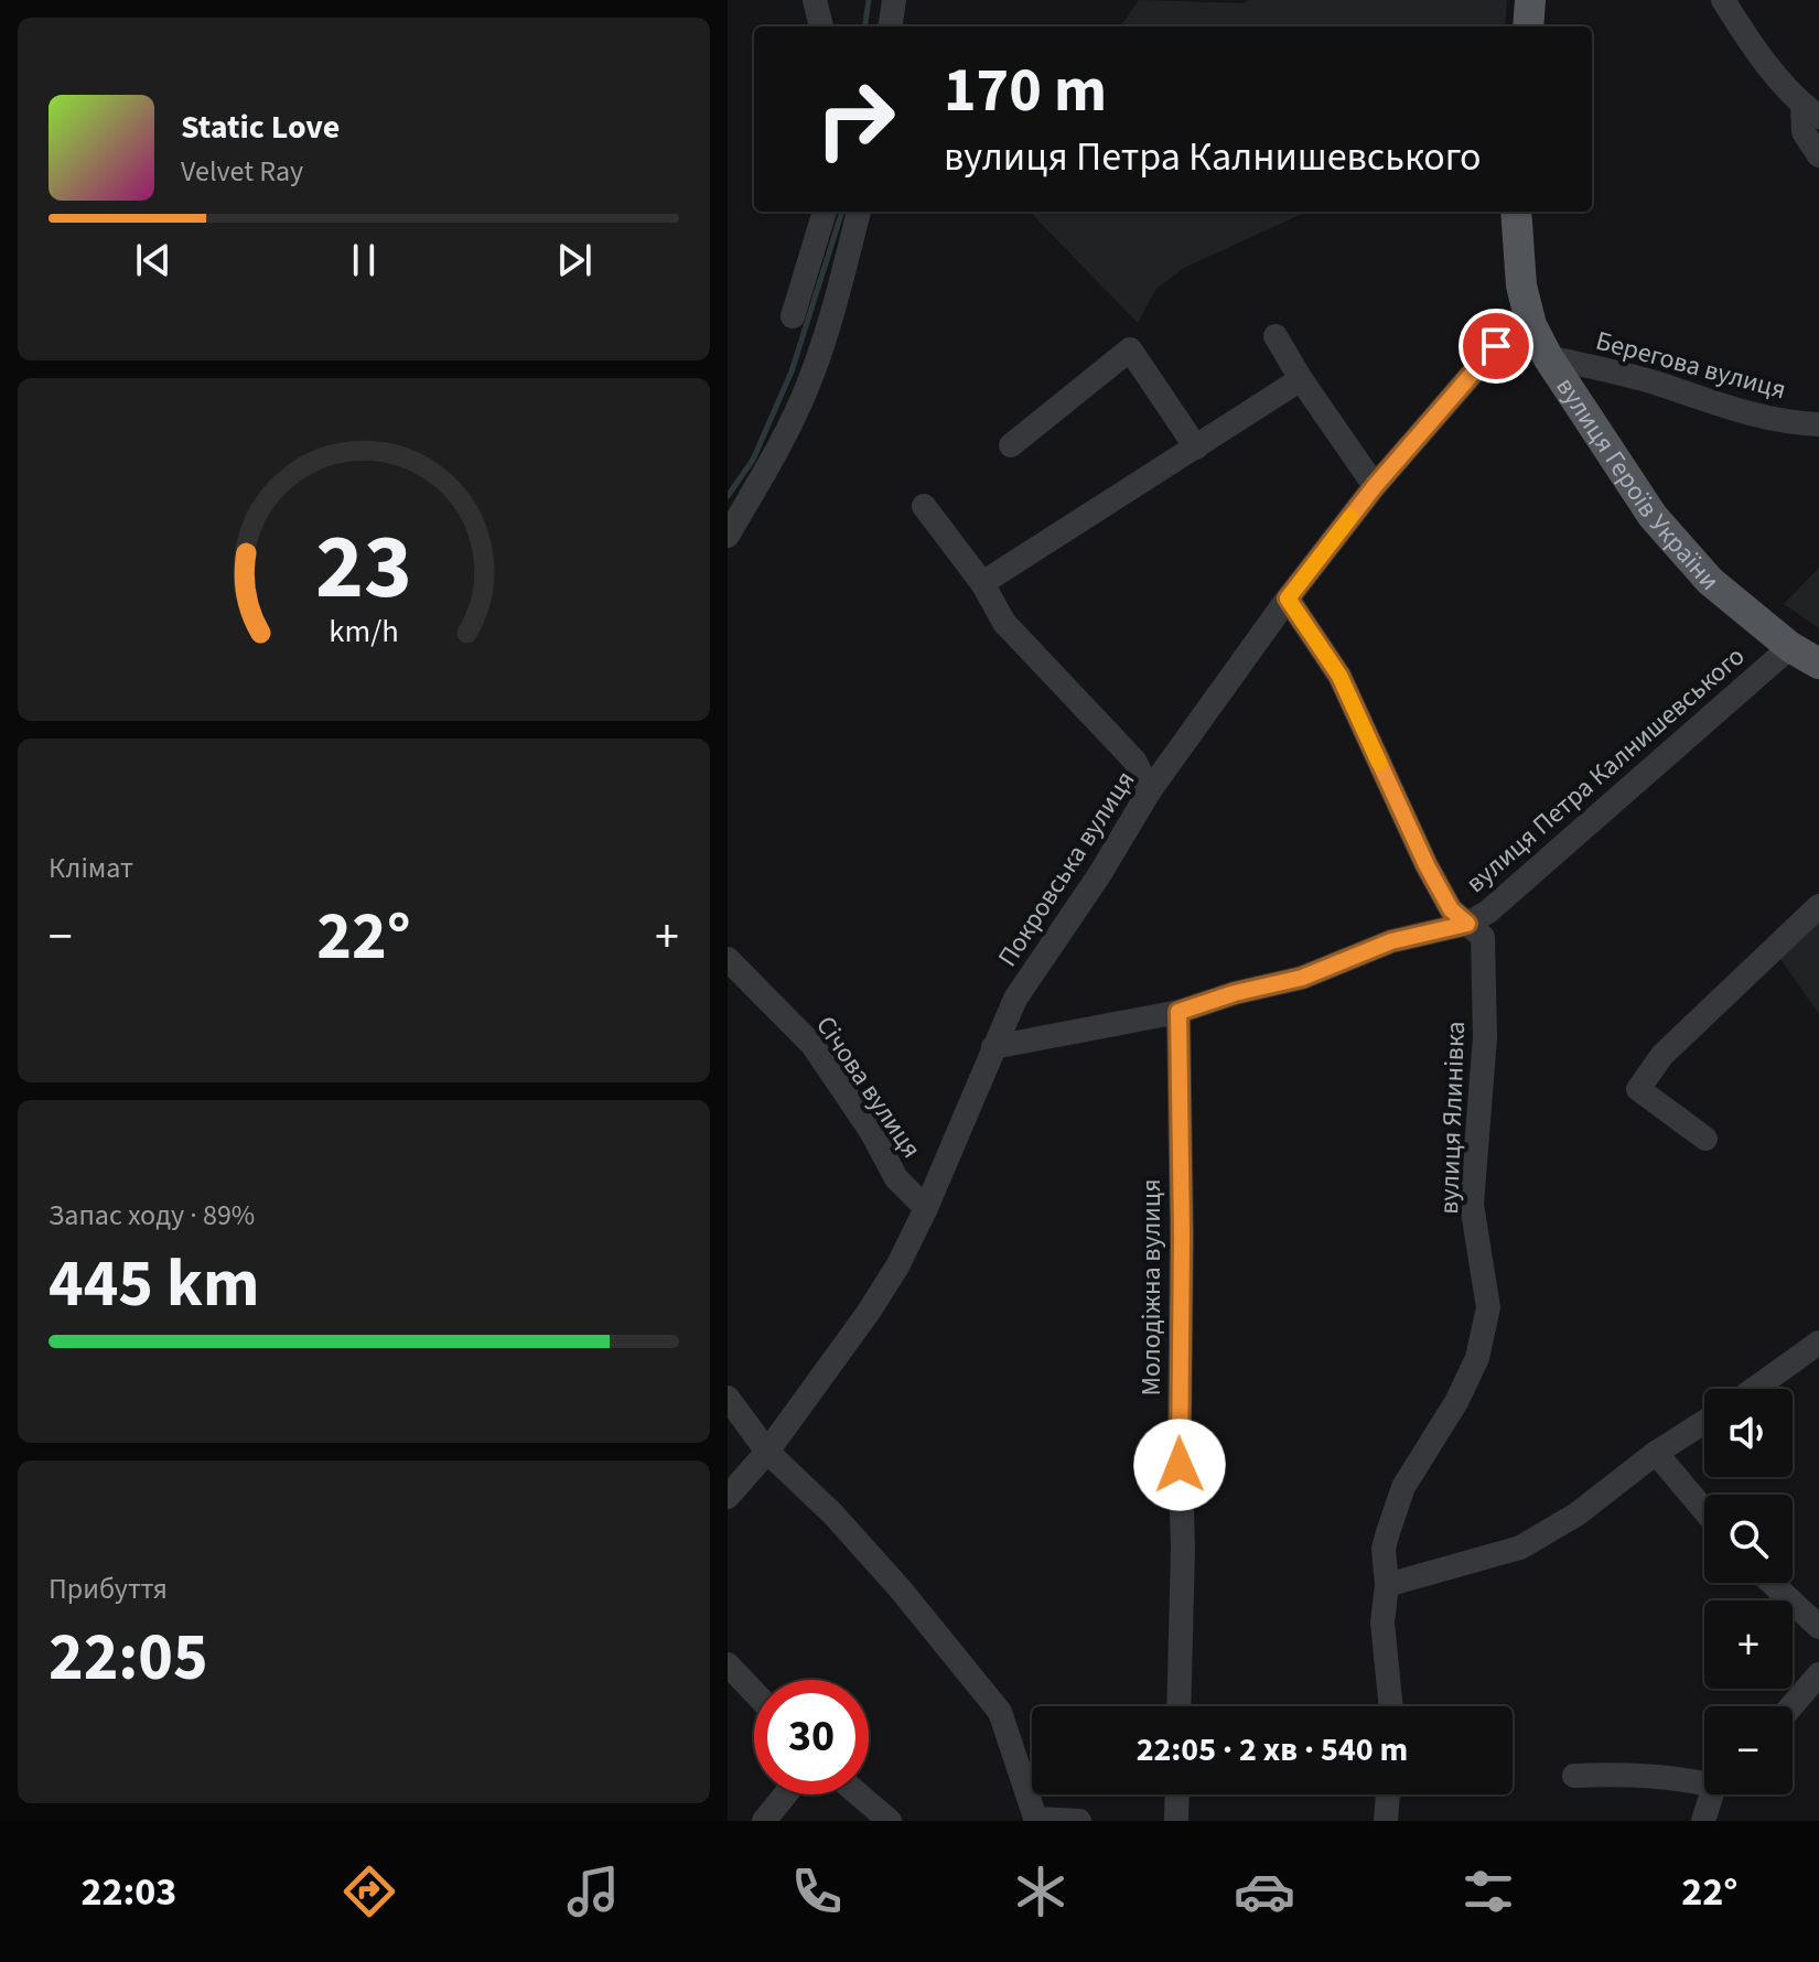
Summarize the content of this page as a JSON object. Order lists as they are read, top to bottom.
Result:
{
  "streets": {
    "main road": ["вулиця Героїв України"],
    "street": [
      "Берегова вулиця",
      "вулиця Петра Калнишевського",
      "Покровська вулиця",
      "Січова вулиця",
      "вулиця Ялинівка",
      "Молодіжна вулиця"
    ]
  },
  "crossings": [
    ["Берегова вулиця", "вулиця Героїв України"],
    ["вулиця Героїв України", "вулиця Петра Калнишевського"],
    ["вулиця Героїв України", "Покровська вулиця"],
    ["вулиця Петра Калнишевського", "Покровська вулиця"],
    ["вулиця Петра Калнишевського", "вулиця Ялинівка"],
    ["вулиця Петра Калнишевського", "Молодіжна вулиця"],
    ["Покровська вулиця", "Січова вулиця"],
    ["Покровська вулиця", "вулиця Ялинівка"]
  ],
  "page": {
    "turn": ["170 m", "вулиця Петра Калнишевського"],
    "song": ["Static Love", "Velvet Ray"],
    "tile": [
      "Клімат",
      ["Запас ходу · 89%", "445 km"],
      ["Прибуття", "22:05"]
    ],
    "heat": ["−", "22°", "+"],
    "map_buttons": ["+", "−"],
    "limit": "30",
    "trip": "22:05 · 2 хв · 540 m",
    "tabs": ["22:03", "22°"],
    "gauge": ["23", "km/h"]
  }
}
